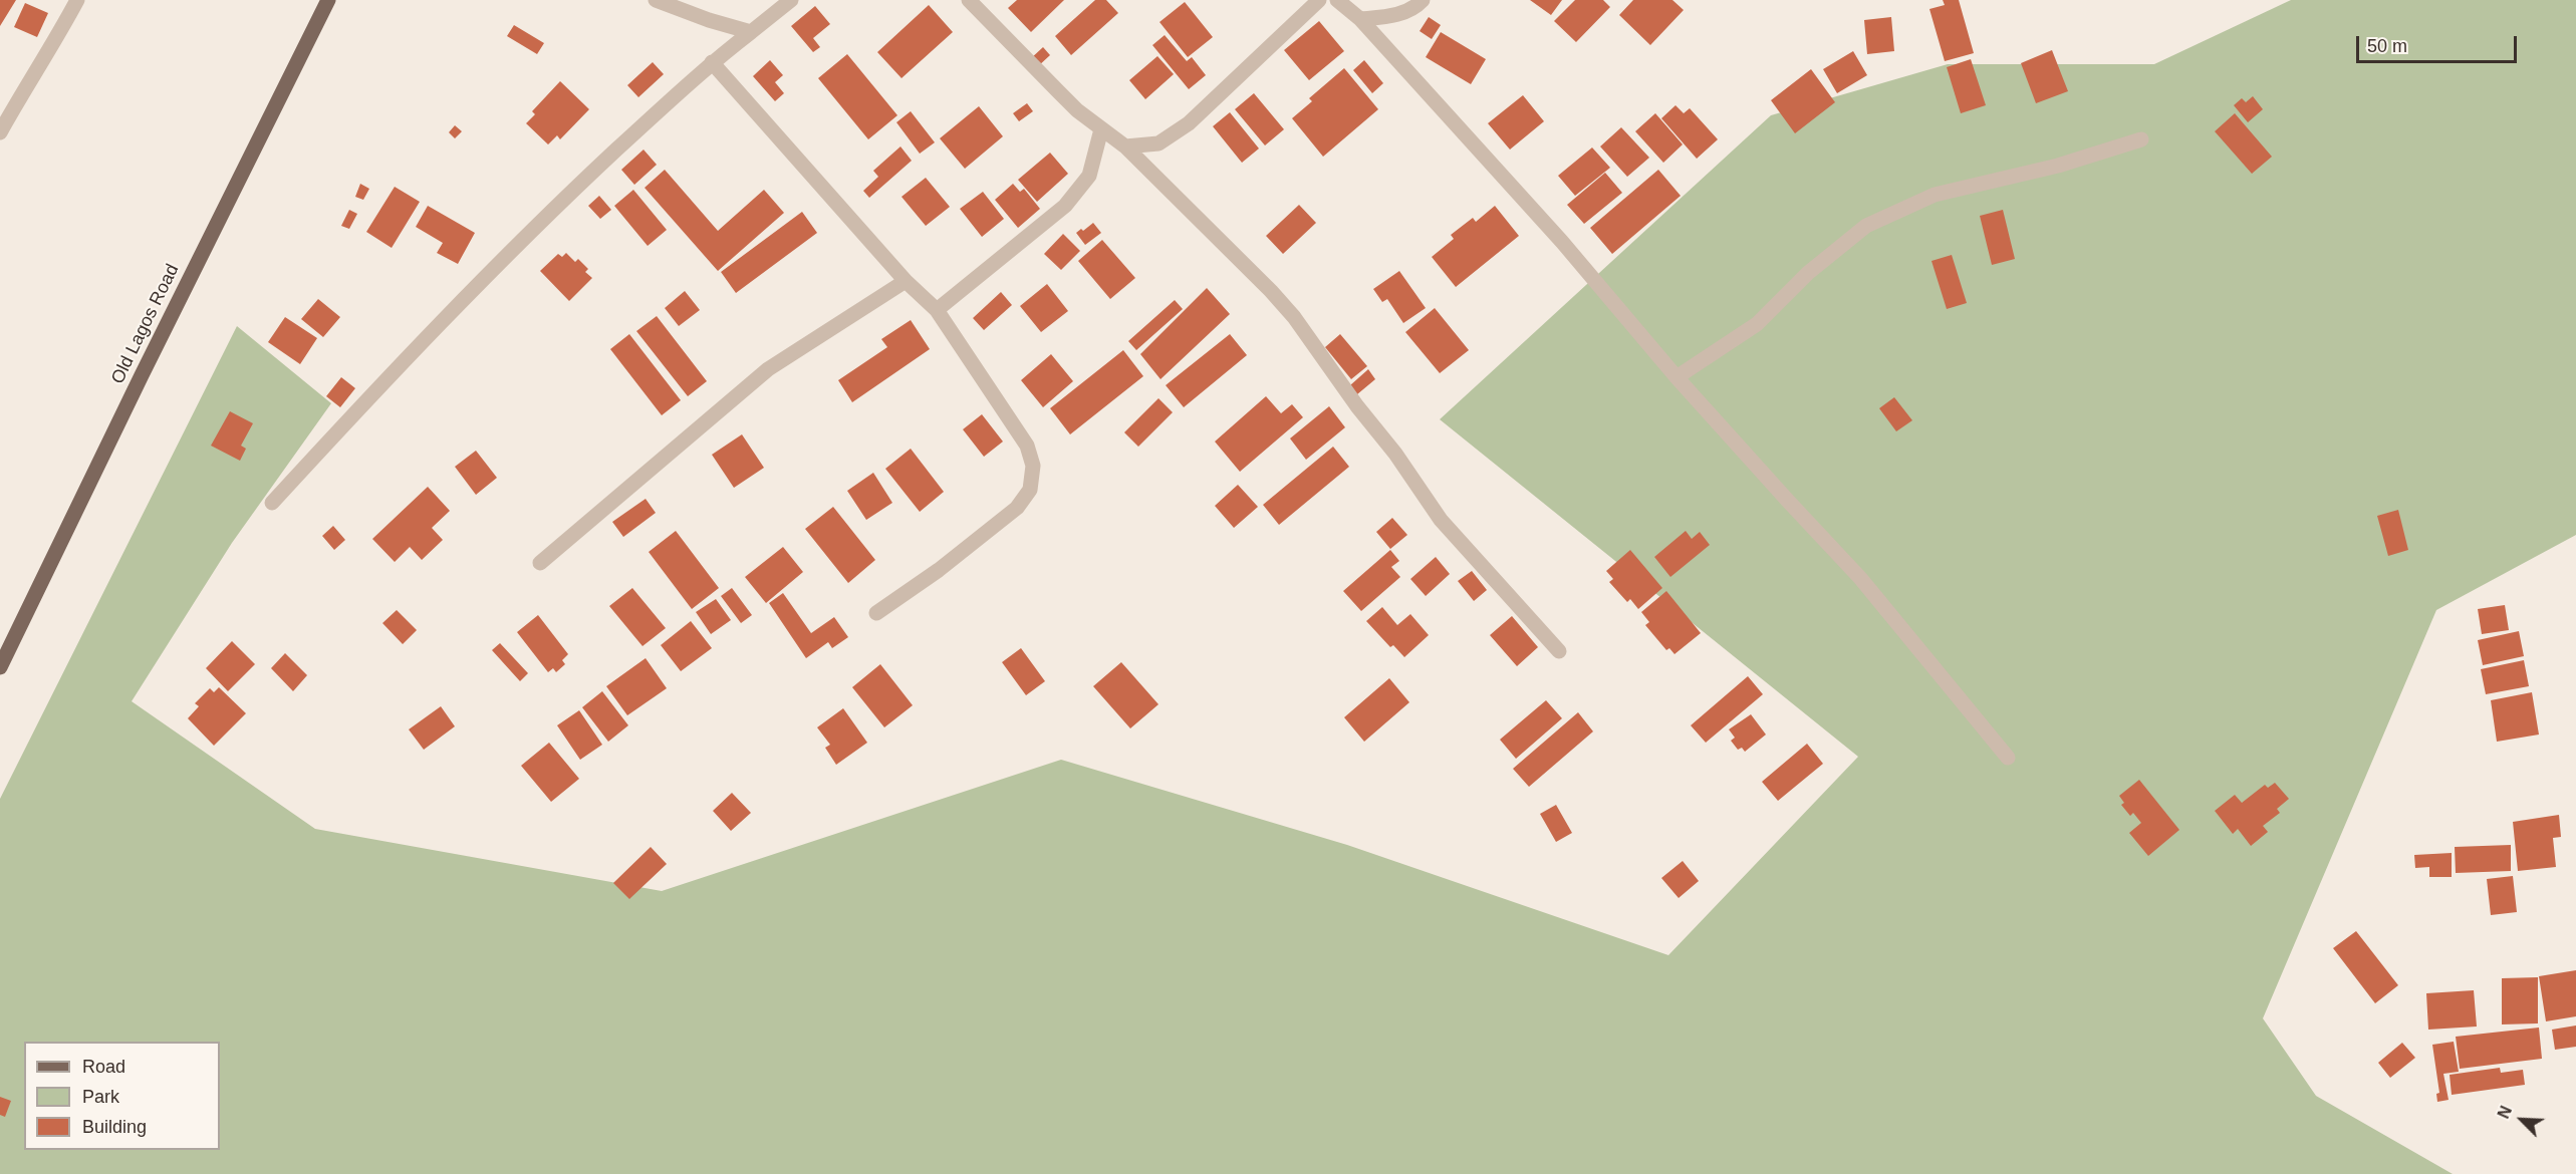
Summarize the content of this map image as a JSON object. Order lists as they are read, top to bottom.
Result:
{
  "streets": {
    "main road": ["Old Lagos Road"]
  },
  "legend": ["Road", "Park", "Building"],
  "scale_bar": "50 m",
  "north": "top left"
}
